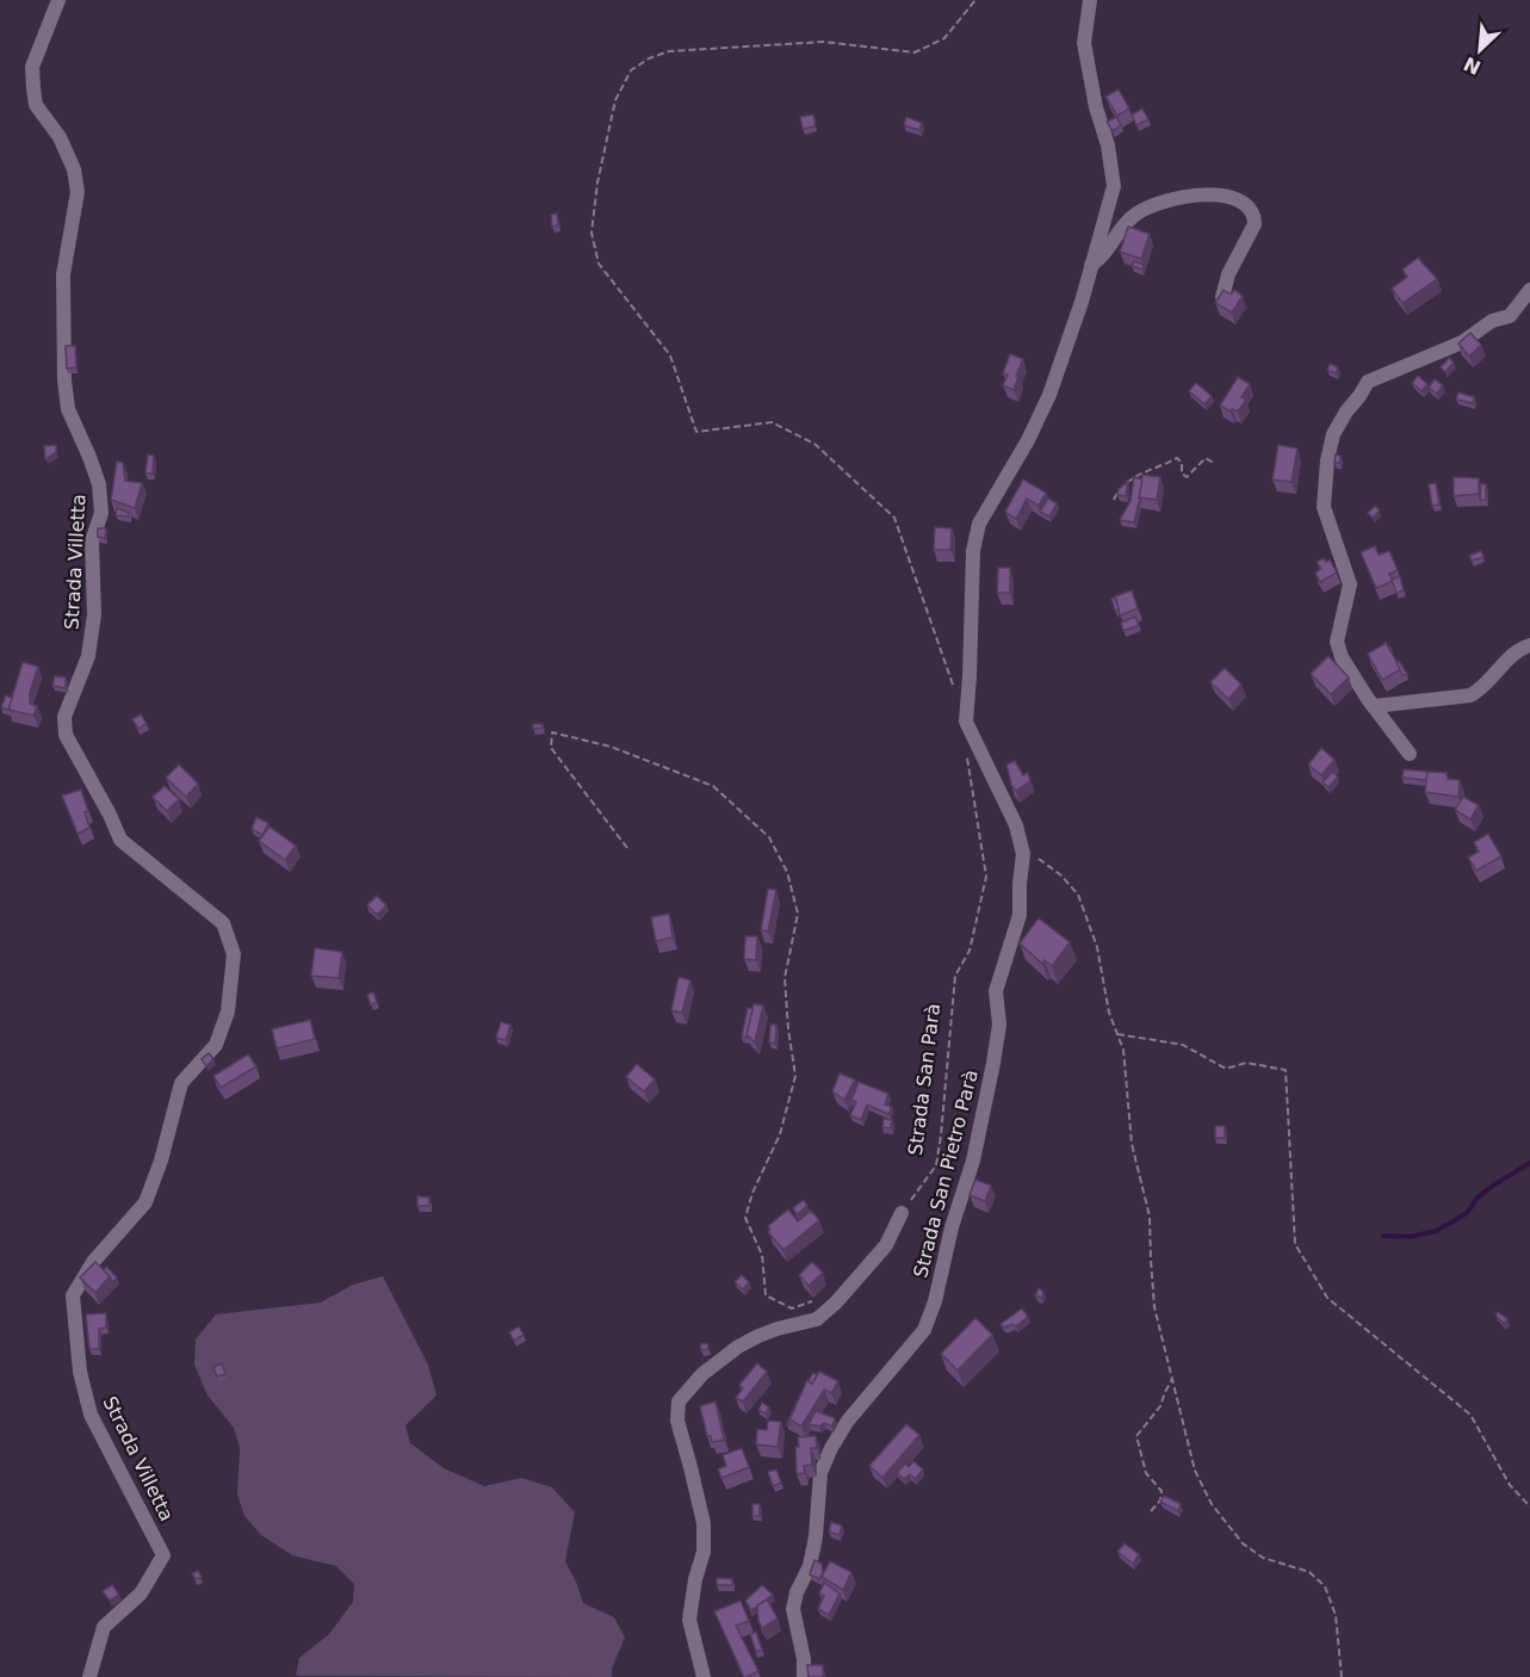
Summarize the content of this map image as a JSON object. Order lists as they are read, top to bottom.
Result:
{
  "streets": {
    "street": ["Strada Villetta", "Strada San Pietro Parà"],
    "path": ["Strada San Parà"]
  },
  "north": "bottom left"
}
